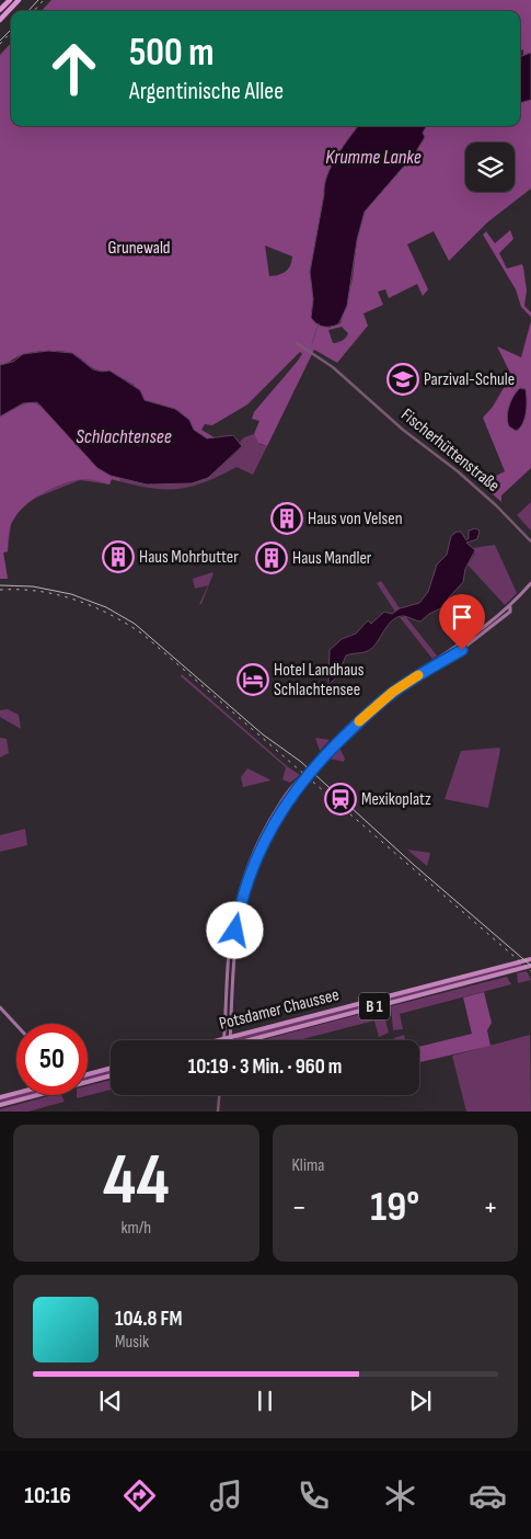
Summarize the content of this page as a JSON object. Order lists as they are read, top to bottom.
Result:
{
  "streets": {
    "main road": ["B 1", "Potsdamer Chaussee"],
    "street": ["Fischerhüttenstraße"]
  },
  "water": ["Krumme Lanke", "Schlachtensee"],
  "parks": ["Grunewald"],
  "places": {
    "school or university": ["Parzival-Schule"],
    "building": ["Haus von Velsen", "Haus Mohrbutter", "Haus Mandler"],
    "hotel": ["Hotel Landhaus Schlachtensee"],
    "station": ["Mexikoplatz"]
  },
  "page": {
    "turn": ["500 m", "Argentinische Allee"],
    "limit": "50",
    "trip": "10:19 · 3 Min. · 960 m",
    "tile": [
      ["44", "km/h"],
      "Klima"
    ],
    "heat": ["−", "19°", "+"],
    "song": ["104.8 FM", "Musik"],
    "tabs": "10:16"
  }
}
